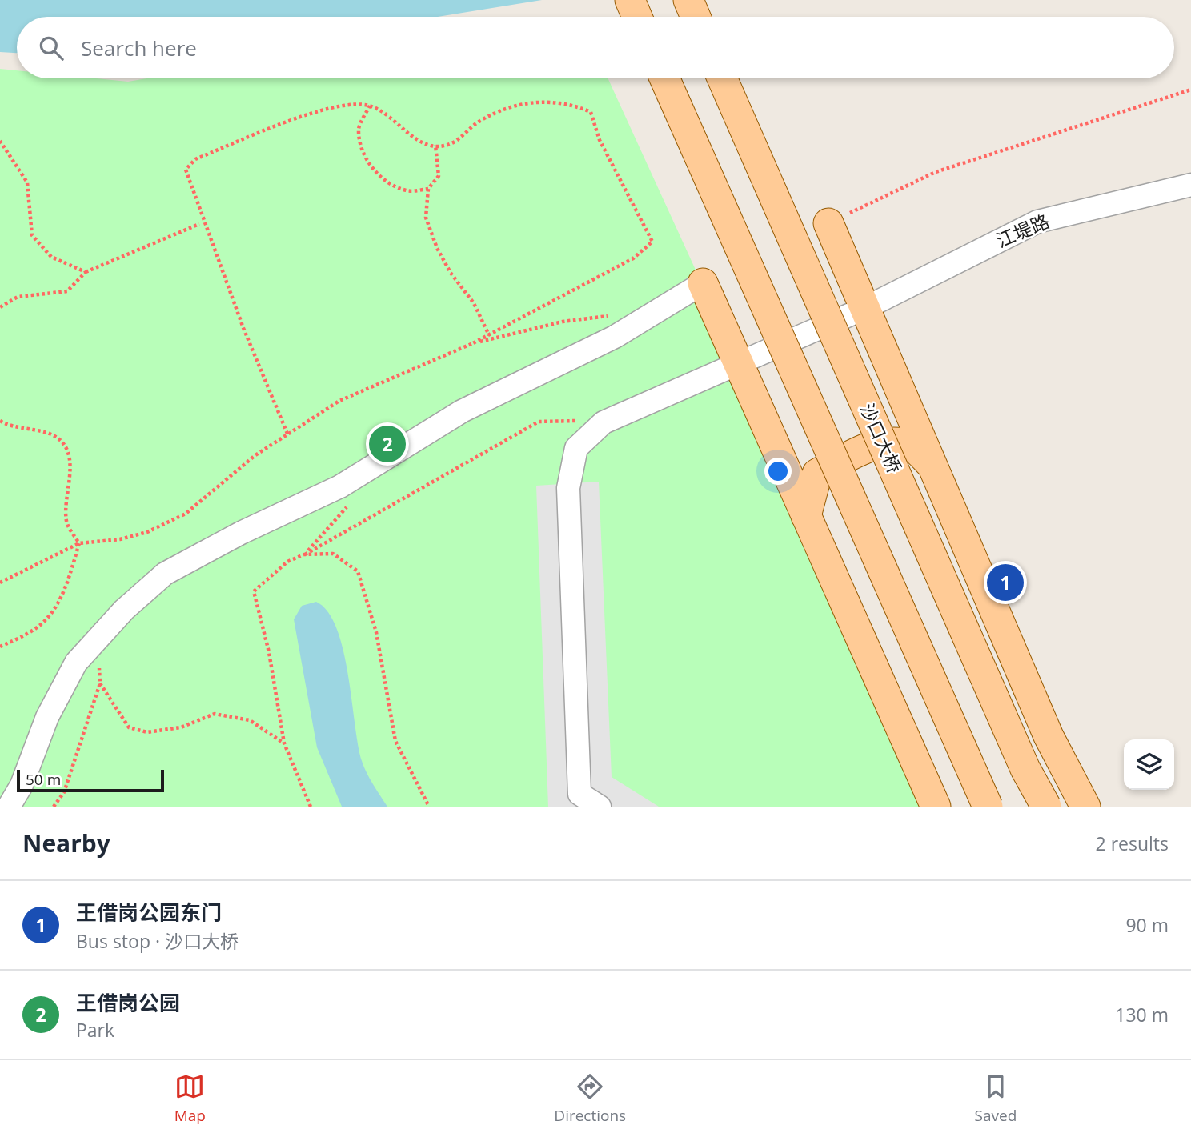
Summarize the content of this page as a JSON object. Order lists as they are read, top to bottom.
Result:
{
  "streets": {
    "main road": ["沙口大桥"],
    "street": ["江堤路"]
  },
  "scale_bar": "50 m",
  "page": {
    "search": "Search here",
    "pins": ["2", "1"],
    "scale": "50 m",
    "heading": ["Nearby", "2 results"],
    "list": [
      {
        "mark": "1",
        "name": "王借岗公园东门",
        "note": "Bus stop · 沙口大桥",
        "value": "90 m"
      },
      {
        "mark": "2",
        "name": "王借岗公园",
        "note": "Park",
        "value": "130 m"
      }
    ],
    "nav": ["Map", "Directions", "Saved"]
  }
}
